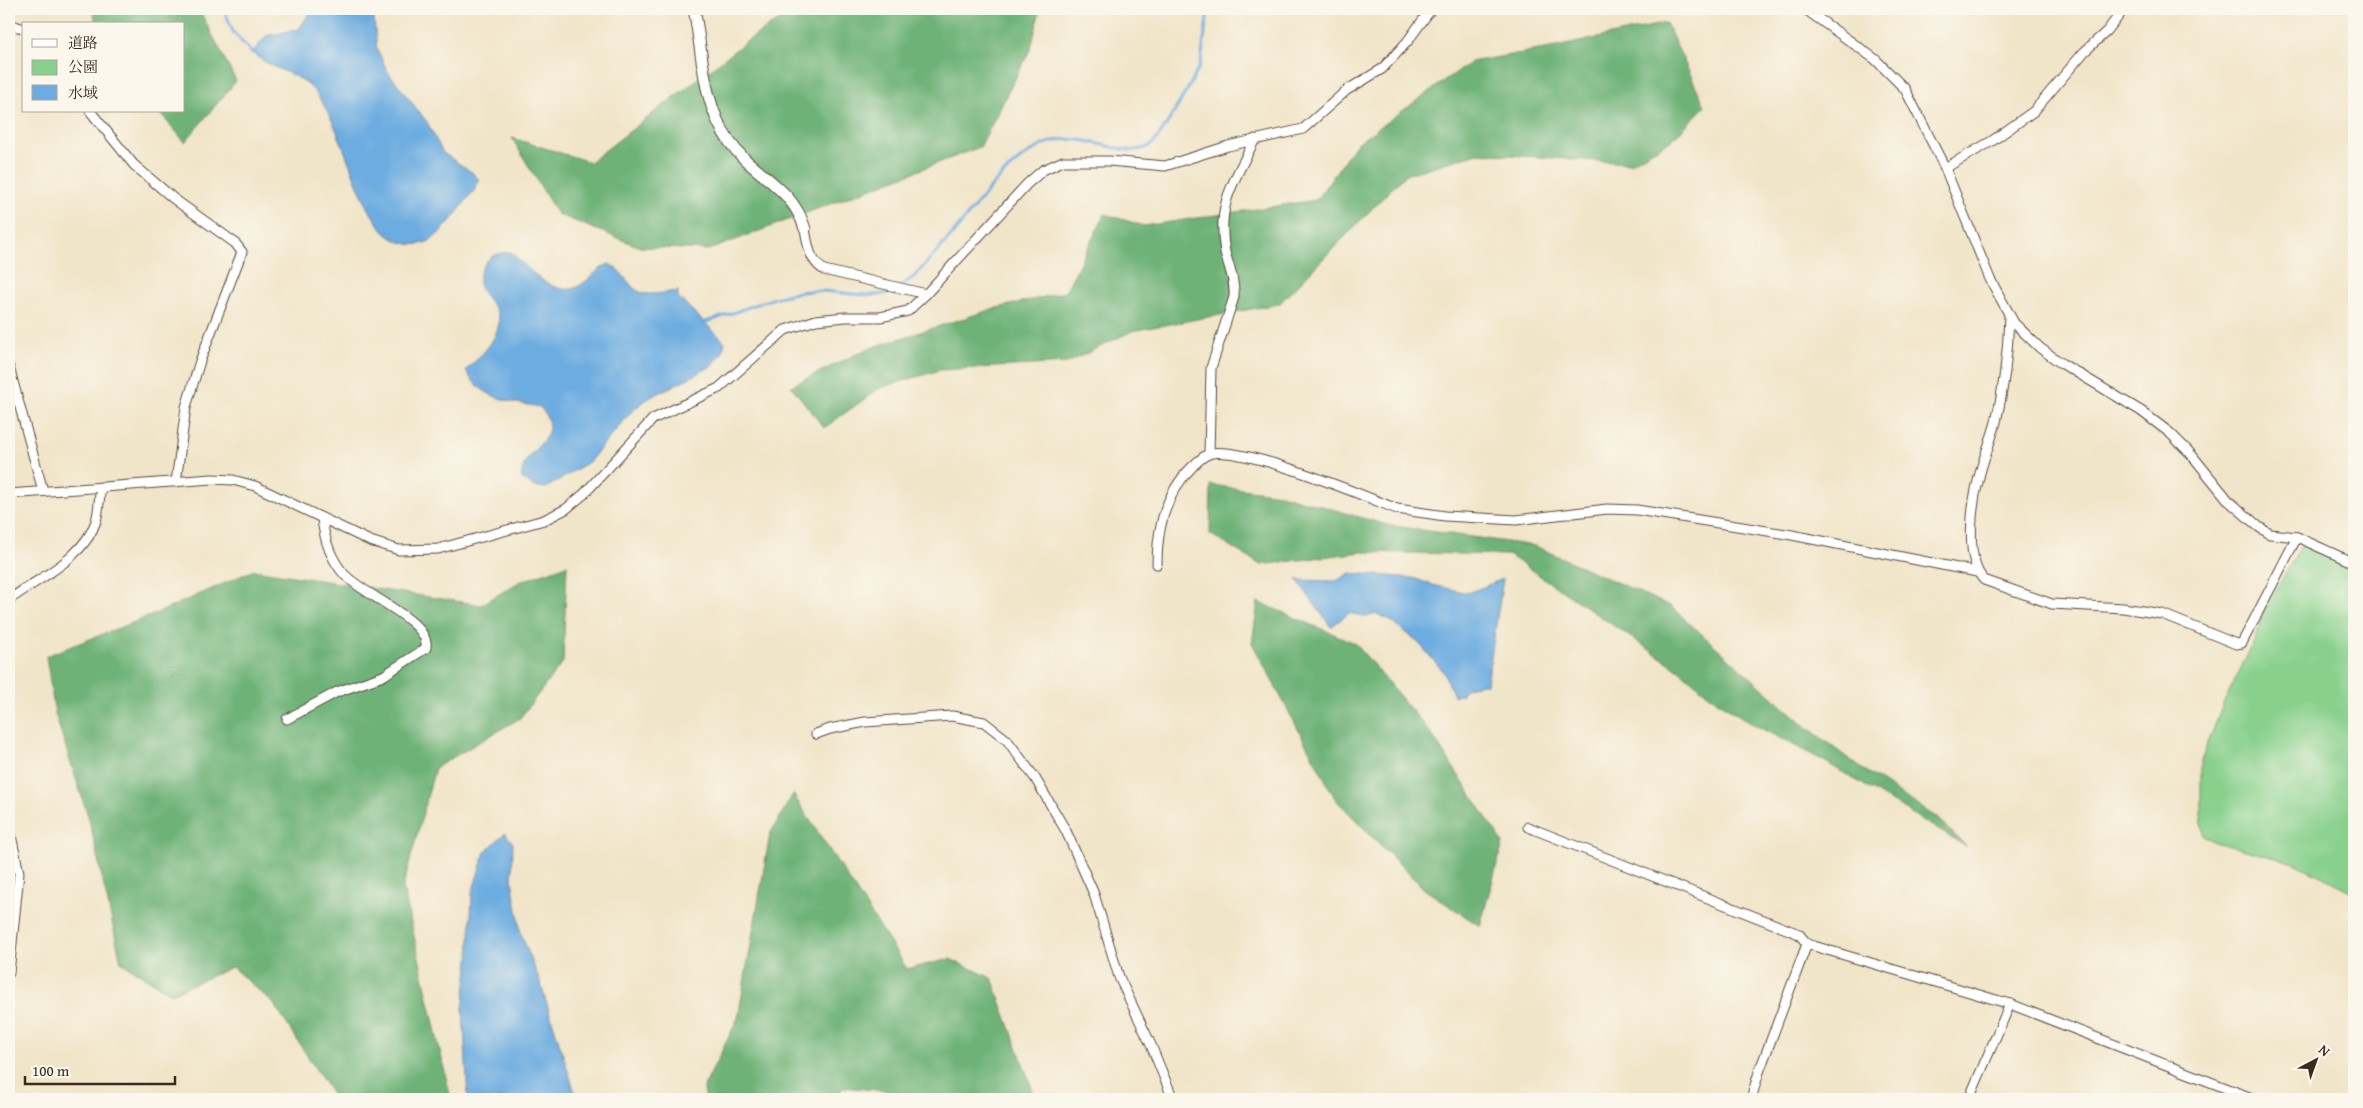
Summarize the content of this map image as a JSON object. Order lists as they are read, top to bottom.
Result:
{
  "legend": ["道路", "公園", "水域"],
  "scale_bar": "100 m",
  "north": "top right"
}
